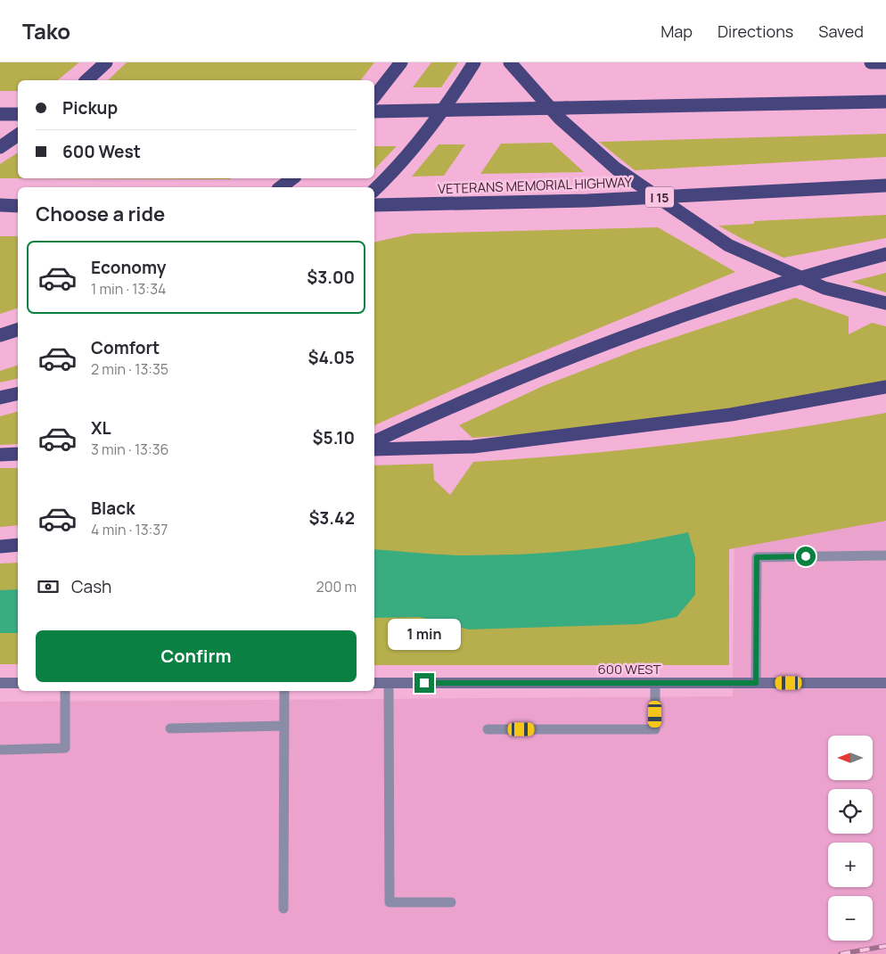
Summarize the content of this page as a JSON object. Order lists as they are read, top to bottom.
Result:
{
  "streets": {
    "highway": ["VETERANS MEMORIAL HIGHWAY", "I 15"],
    "street": ["600 WEST"]
  },
  "north": "left",
  "page": {
    "header": "Tako",
    "nav": ["Map", "Directions", "Saved"],
    "banner": ["Pickup", "600 West"],
    "heading": "Choose a ride",
    "list": [
      {
        "name": "Economy",
        "note": "1 min · 13:34",
        "value": "$3.00"
      },
      {
        "name": "Comfort",
        "note": "2 min · 13:35",
        "value": "$4.05"
      },
      {
        "name": "XL",
        "note": "3 min · 13:36",
        "value": "$5.10"
      },
      {
        "name": "Black",
        "note": "4 min · 13:37",
        "value": "$3.42"
      }
    ],
    "pay": ["Cash", "200 m"],
    "bubble": "1 min",
    "buttons": "Confirm",
    "map_buttons": ["+", "−"]
  }
}
